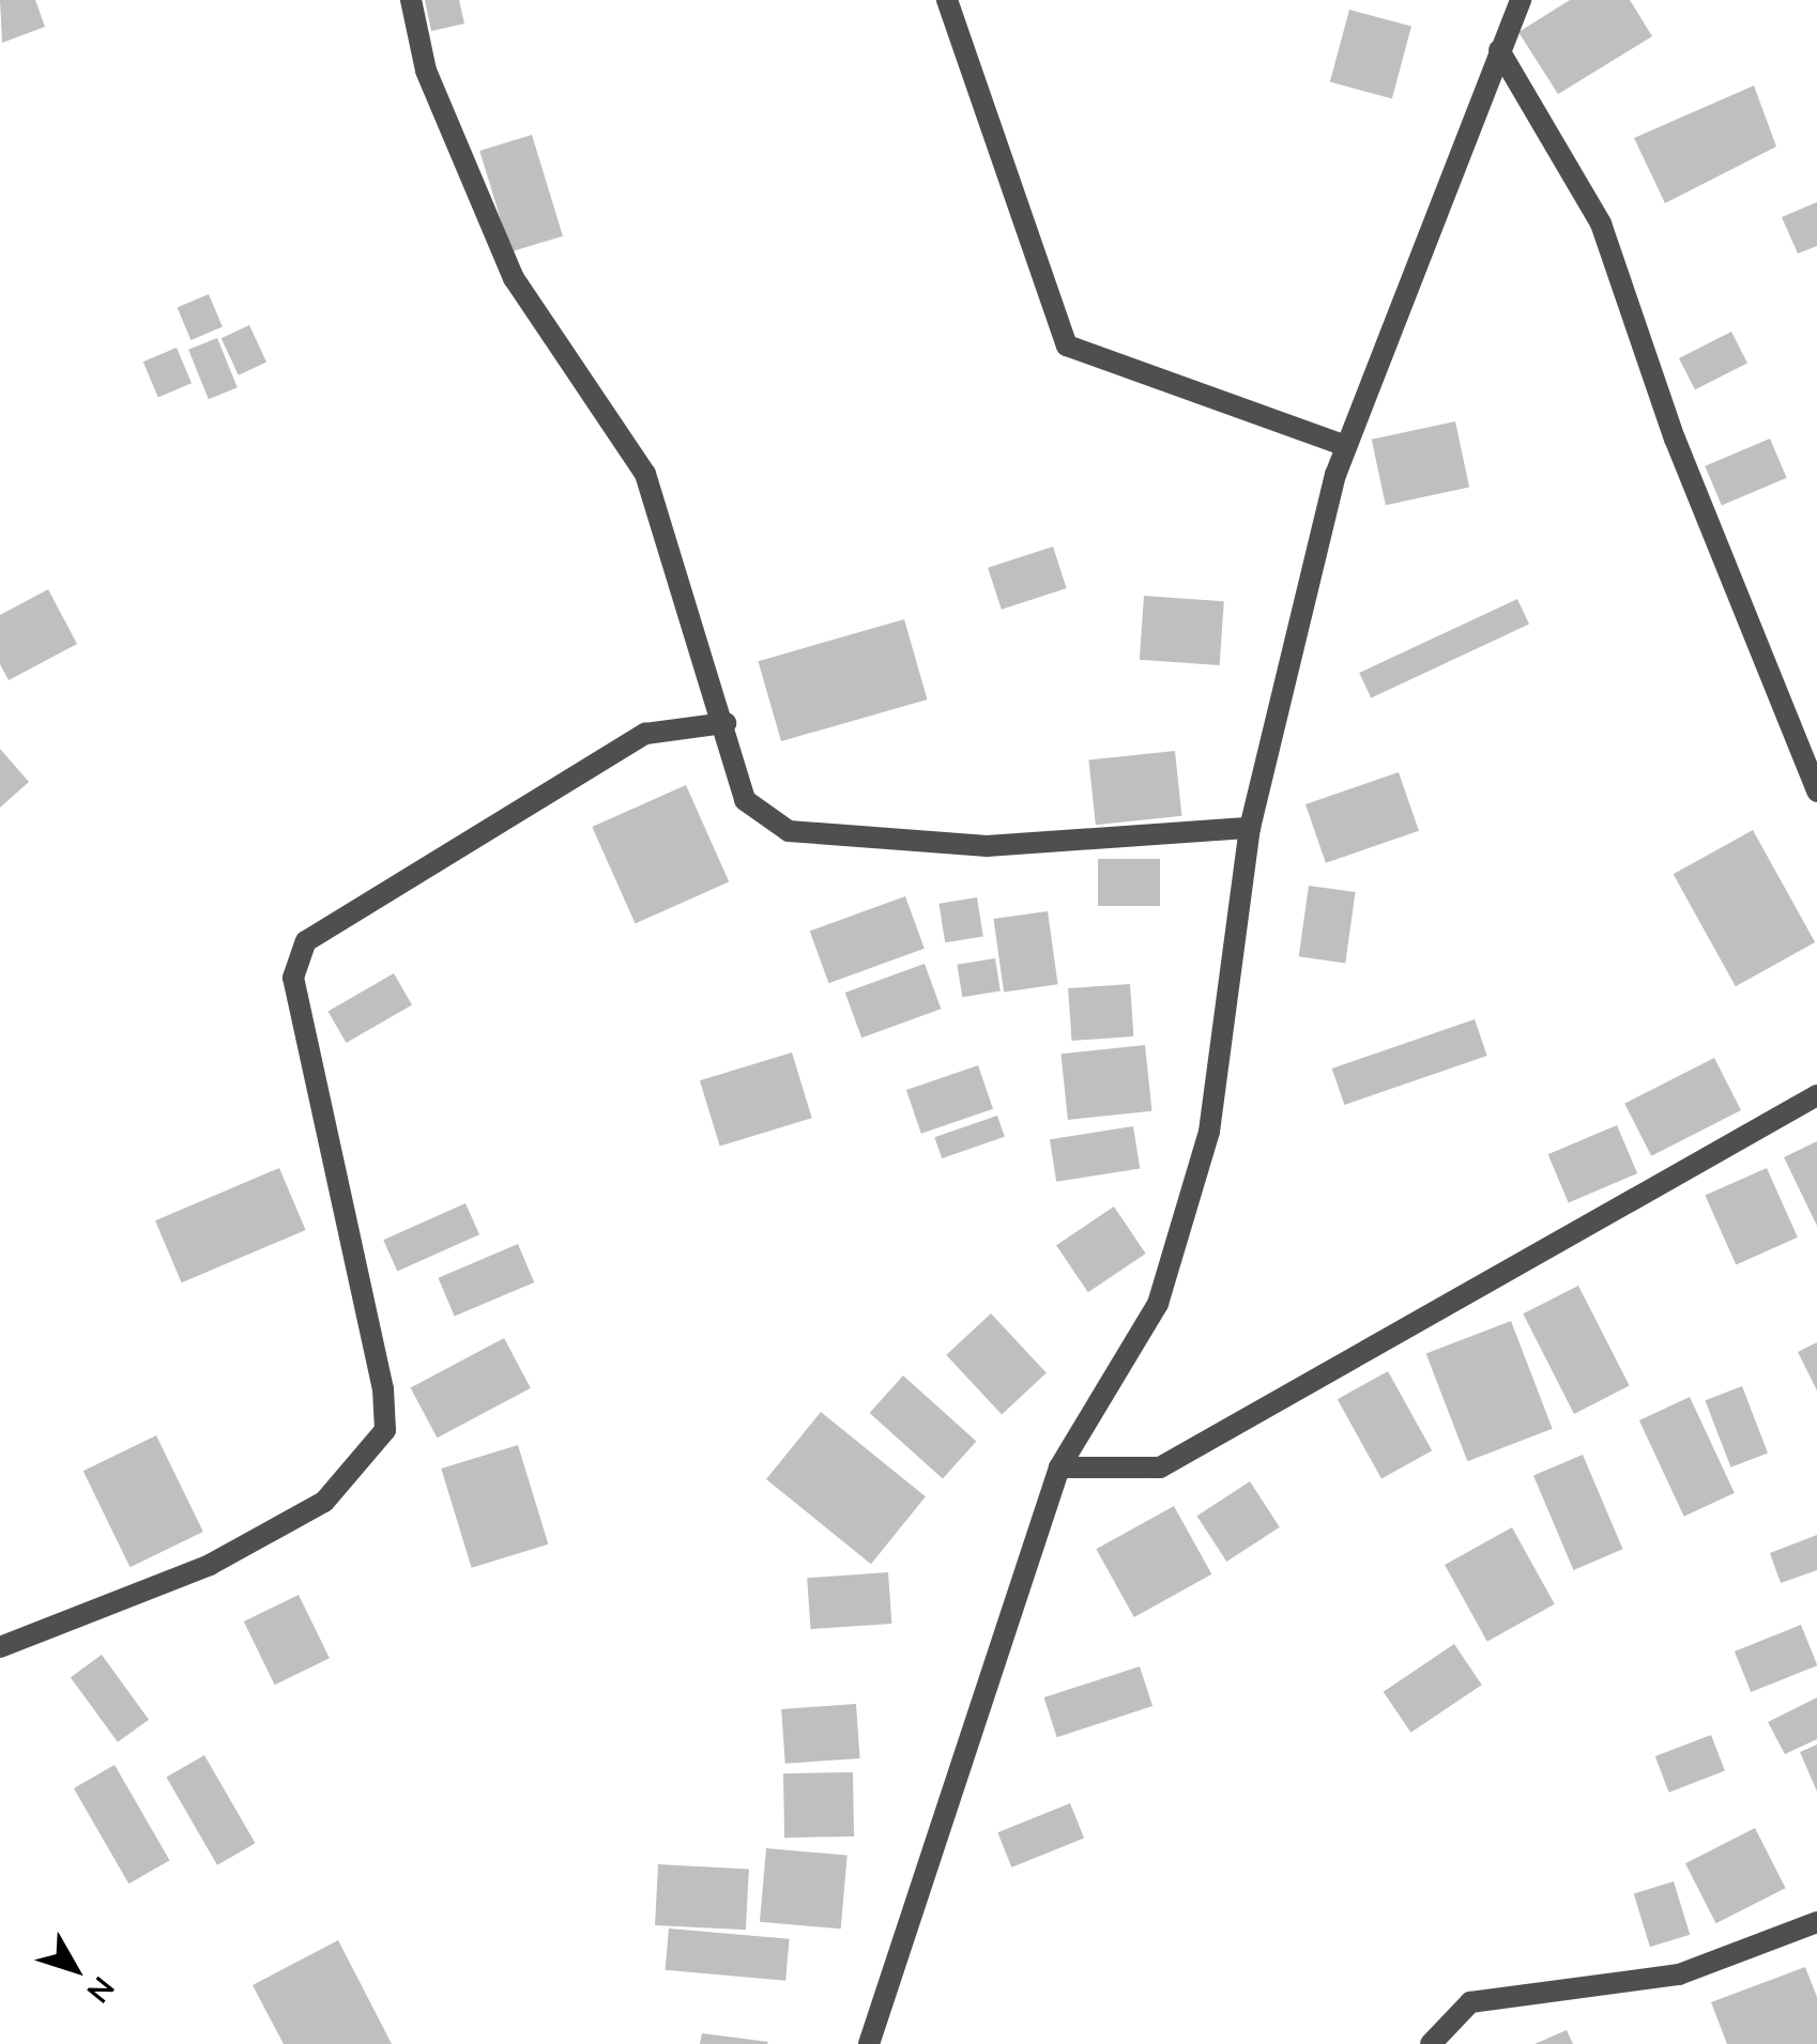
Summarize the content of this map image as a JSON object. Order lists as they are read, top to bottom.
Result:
{
  "north": "bottom right"
}
